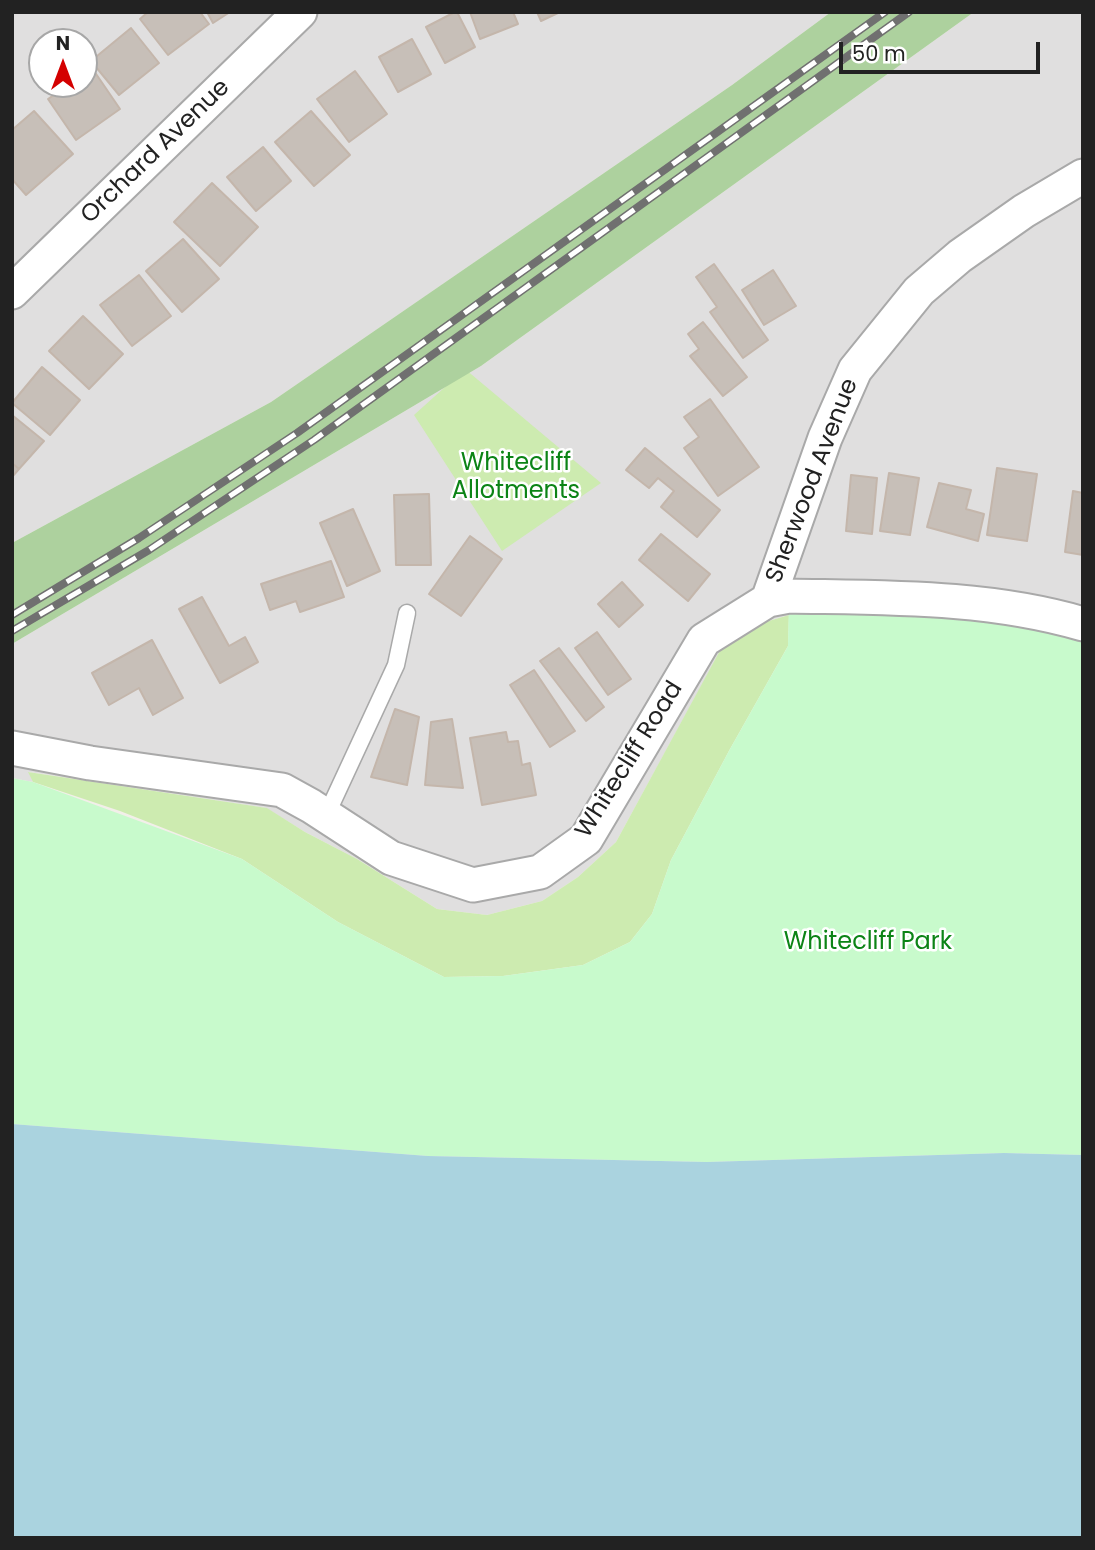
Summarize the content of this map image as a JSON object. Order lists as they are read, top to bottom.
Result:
{
  "streets": {
    "street": ["Orchard Avenue", "Sherwood Avenue", "Whitecliff Road"]
  },
  "crossings": [
    ["Sherwood Avenue", "Whitecliff Road"]
  ],
  "parks": ["Whitecliff Allotments", "Whitecliff Park"],
  "scale_bar": "50 m",
  "north": "top"
}
